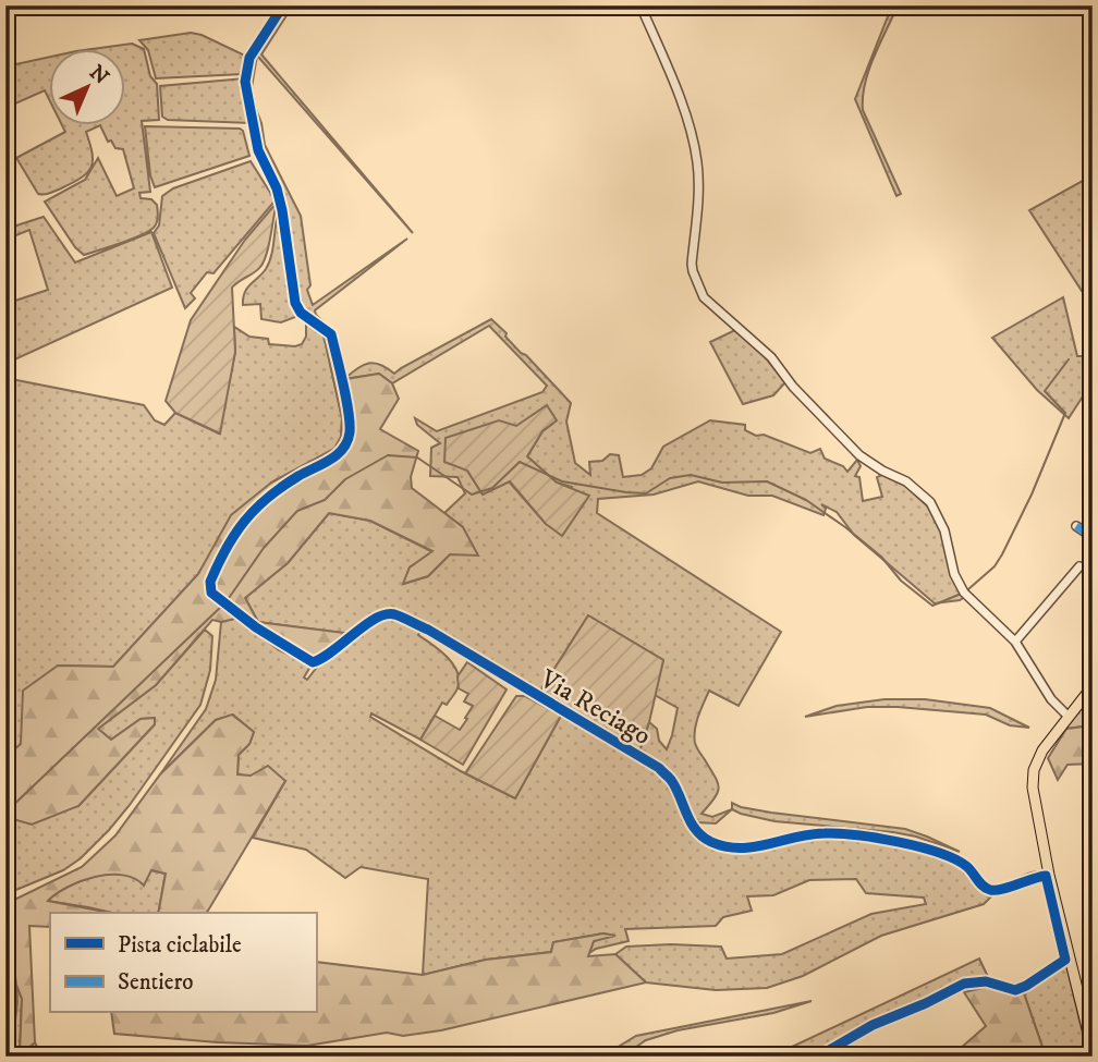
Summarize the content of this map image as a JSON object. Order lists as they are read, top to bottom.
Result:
{
  "streets": {
    "street": ["Via Reciago"]
  },
  "legend": ["Pista ciclabile", "Sentiero"],
  "north": "top right"
}
